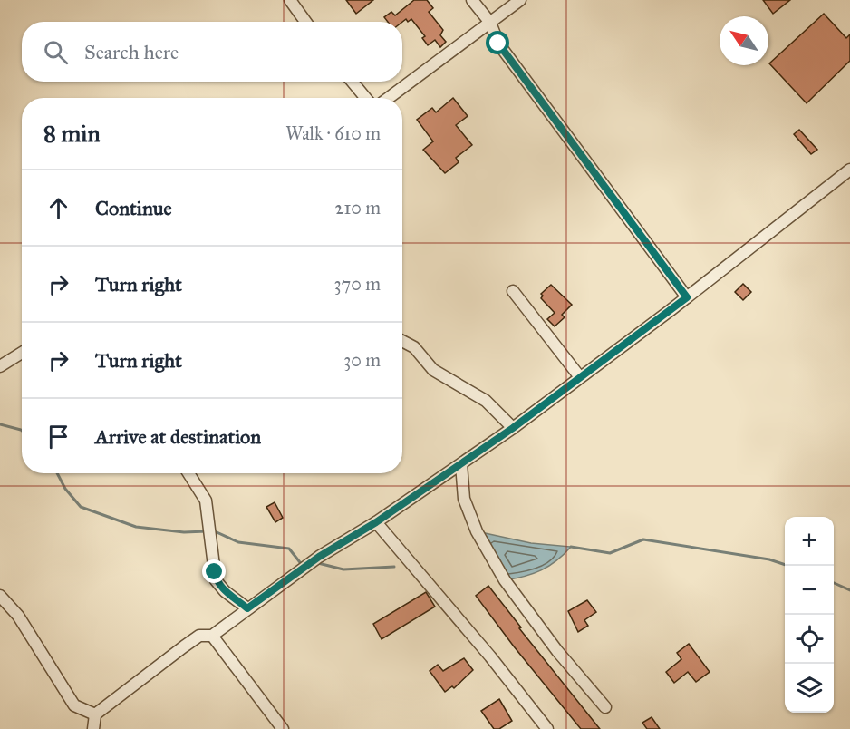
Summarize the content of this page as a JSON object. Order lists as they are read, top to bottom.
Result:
{
  "north": "top left",
  "page": {
    "search": "Search here",
    "heading": ["8 min", "Walk · 610 m"],
    "list": [
      ["Continue", "210 m"],
      ["Turn right", "370 m"],
      ["Turn right", "30 m"],
      "Arrive at destination"
    ],
    "map_buttons": ["+", "−"]
  }
}
